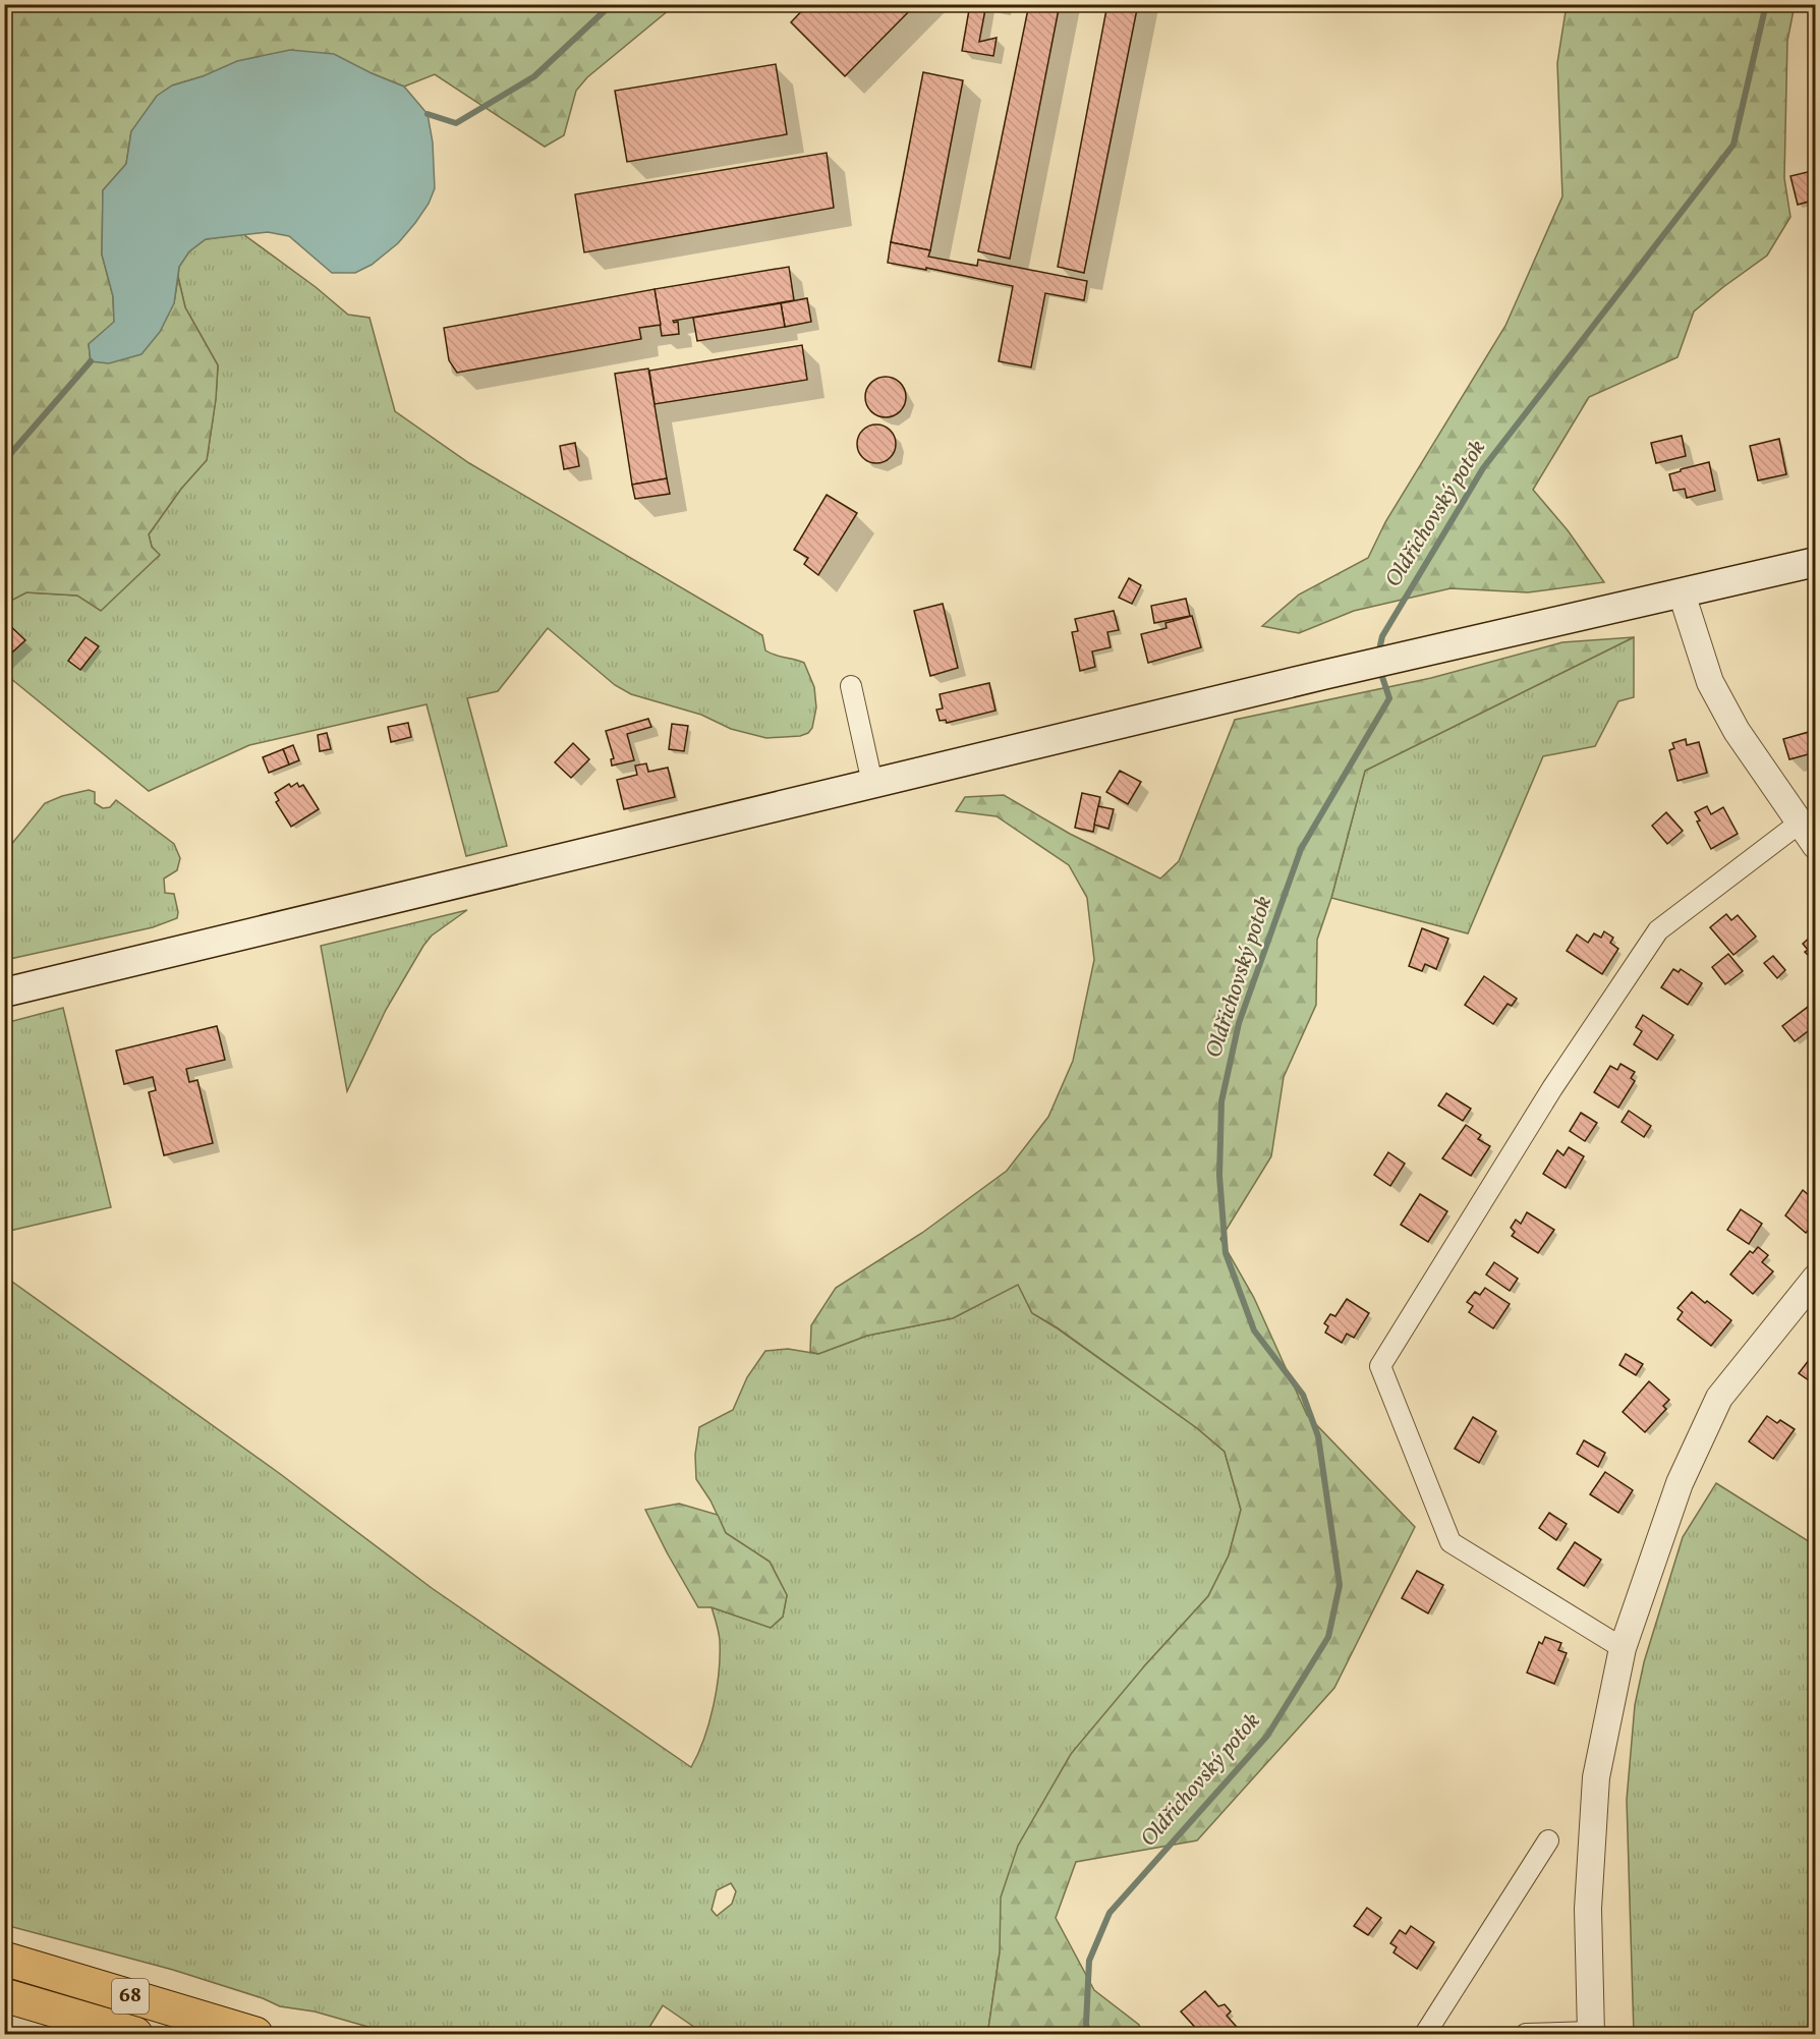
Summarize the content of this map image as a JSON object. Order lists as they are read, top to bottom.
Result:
{
  "streets": {
    "highway": ["68"]
  },
  "water": ["Oldřichovský potok"]
}
